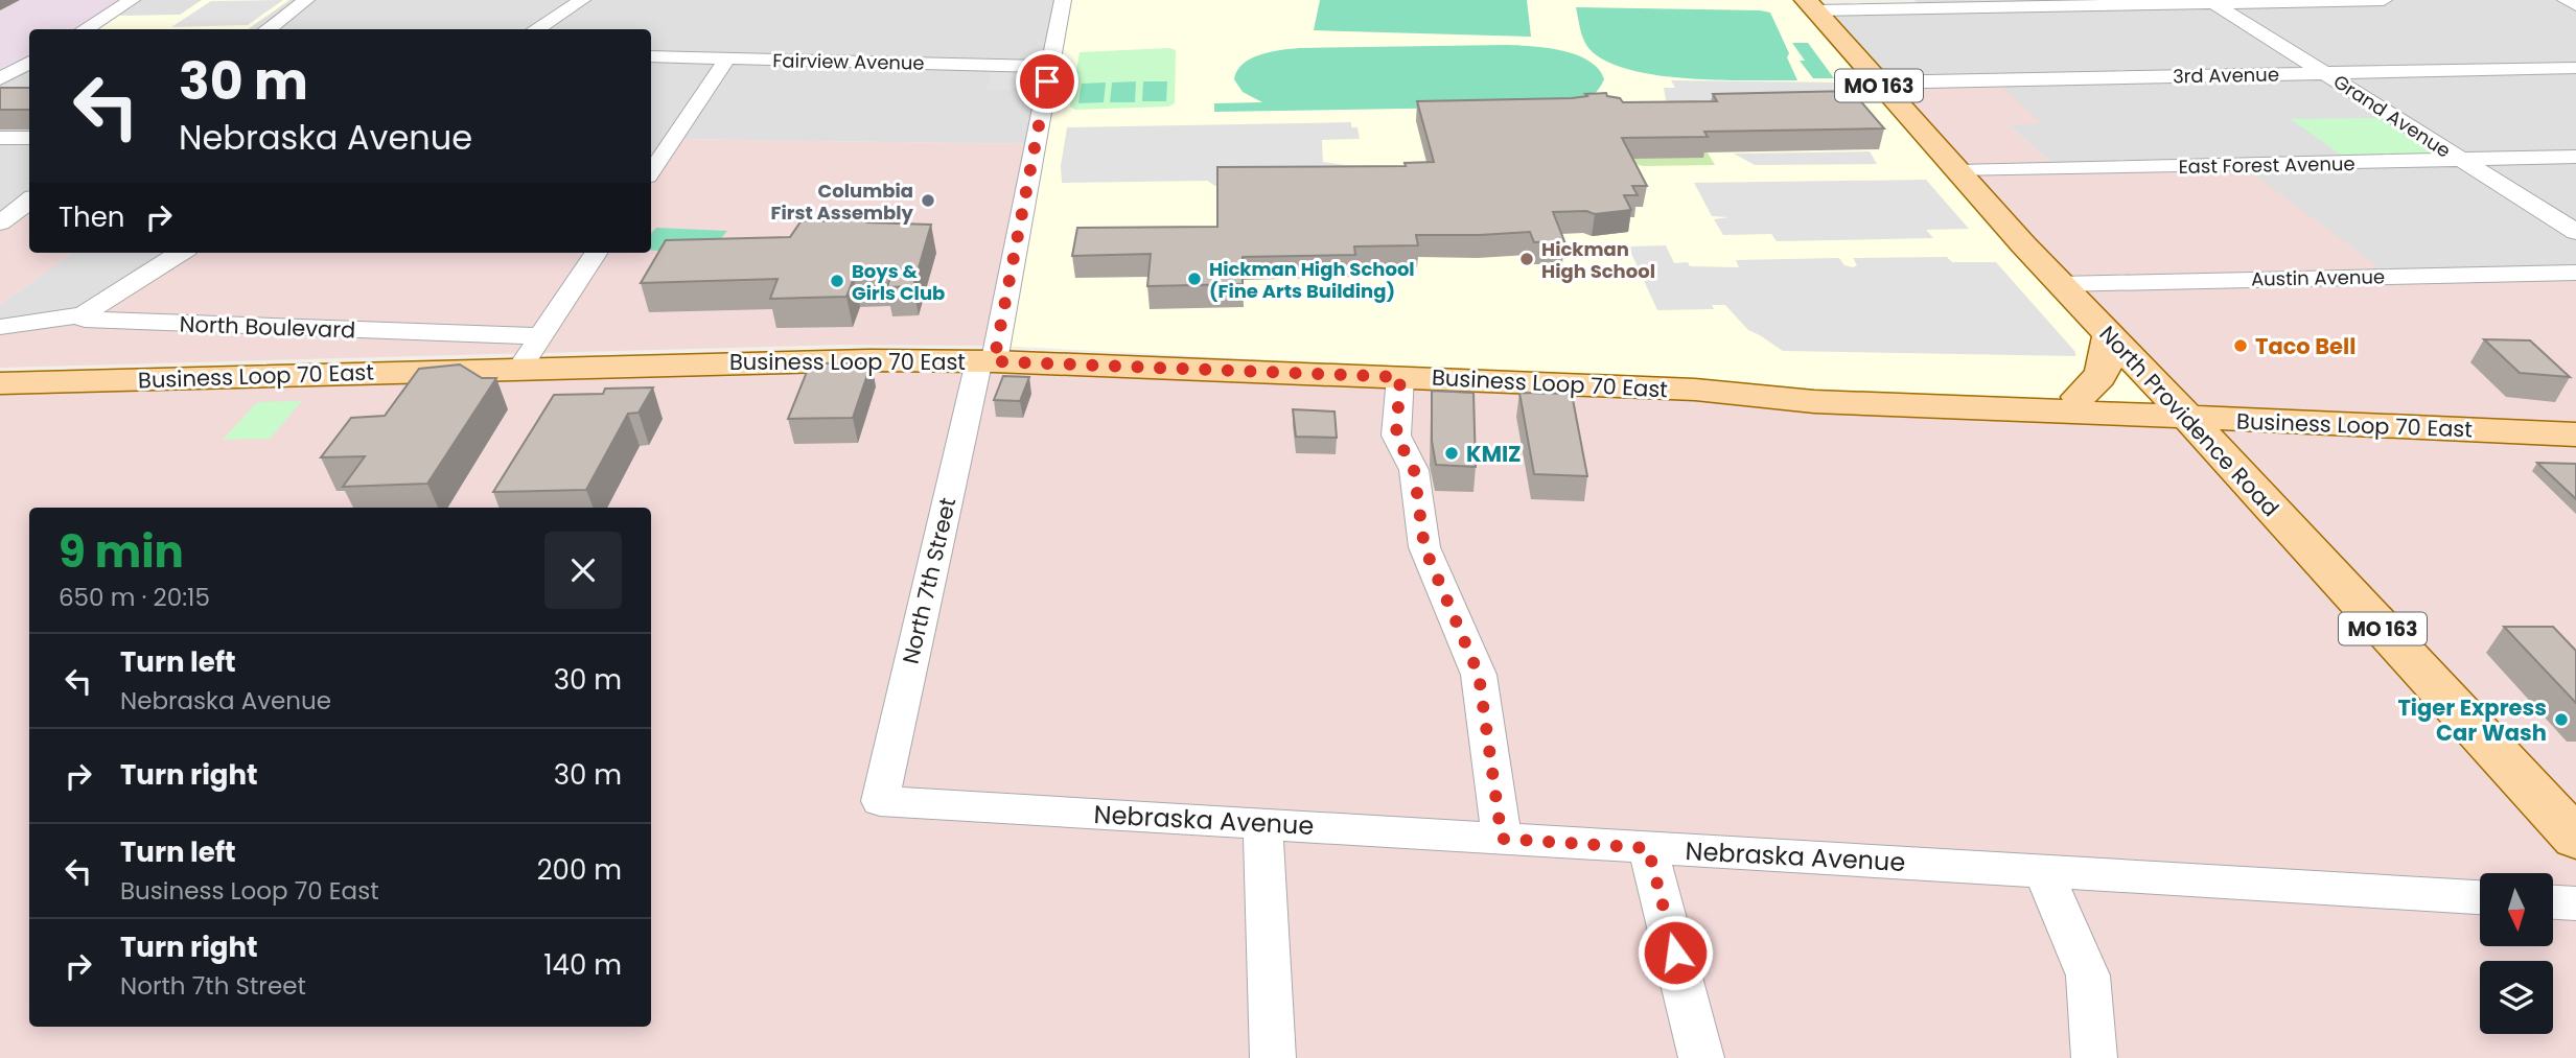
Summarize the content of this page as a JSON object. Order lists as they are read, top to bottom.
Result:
{
  "streets": {
    "main road": ["MO 163", "Business Loop 70 East", "North Providence Road"],
    "street": [
      "Fairview Avenue",
      "3rd Avenue",
      "Grand Avenue",
      "East Forest Avenue",
      "Austin Avenue",
      "North Boulevard",
      "North 7th Street",
      "Nebraska Avenue"
    ]
  },
  "crossings": [
    ["Fairview Avenue", "North 7th Street"],
    ["3rd Avenue", "Grand Avenue"],
    ["3rd Avenue", "North Providence Road"],
    ["Grand Avenue", "East Forest Avenue"],
    ["East Forest Avenue", "North Providence Road"],
    ["Austin Avenue", "North Providence Road"],
    ["Business Loop 70 East", "North Providence Road"],
    ["Business Loop 70 East", "North 7th Street"],
    ["North 7th Street", "Nebraska Avenue"]
  ],
  "places": [
    "Columbia First Assembly",
    "Hickman High School",
    "Hickman High School (Fine Arts Building)",
    "Boys & Girls Club",
    "Taco Bell",
    "KMIZ",
    "Tiger Express Car Wash"
  ],
  "north": "bottom",
  "page": {
    "turn": ["30 m", "Nebraska Avenue"],
    "then": "Then",
    "heading": ["9 min", "650 m · 20:15"],
    "list": [
      {
        "name": "Turn left",
        "note": "Nebraska Avenue",
        "value": "30 m"
      },
      {
        "name": "Turn right",
        "value": "30 m"
      },
      {
        "name": "Turn left",
        "note": "Business Loop 70 East",
        "value": "200 m"
      },
      {
        "name": "Turn right",
        "note": "North 7th Street",
        "value": "140 m"
      }
    ]
  }
}
